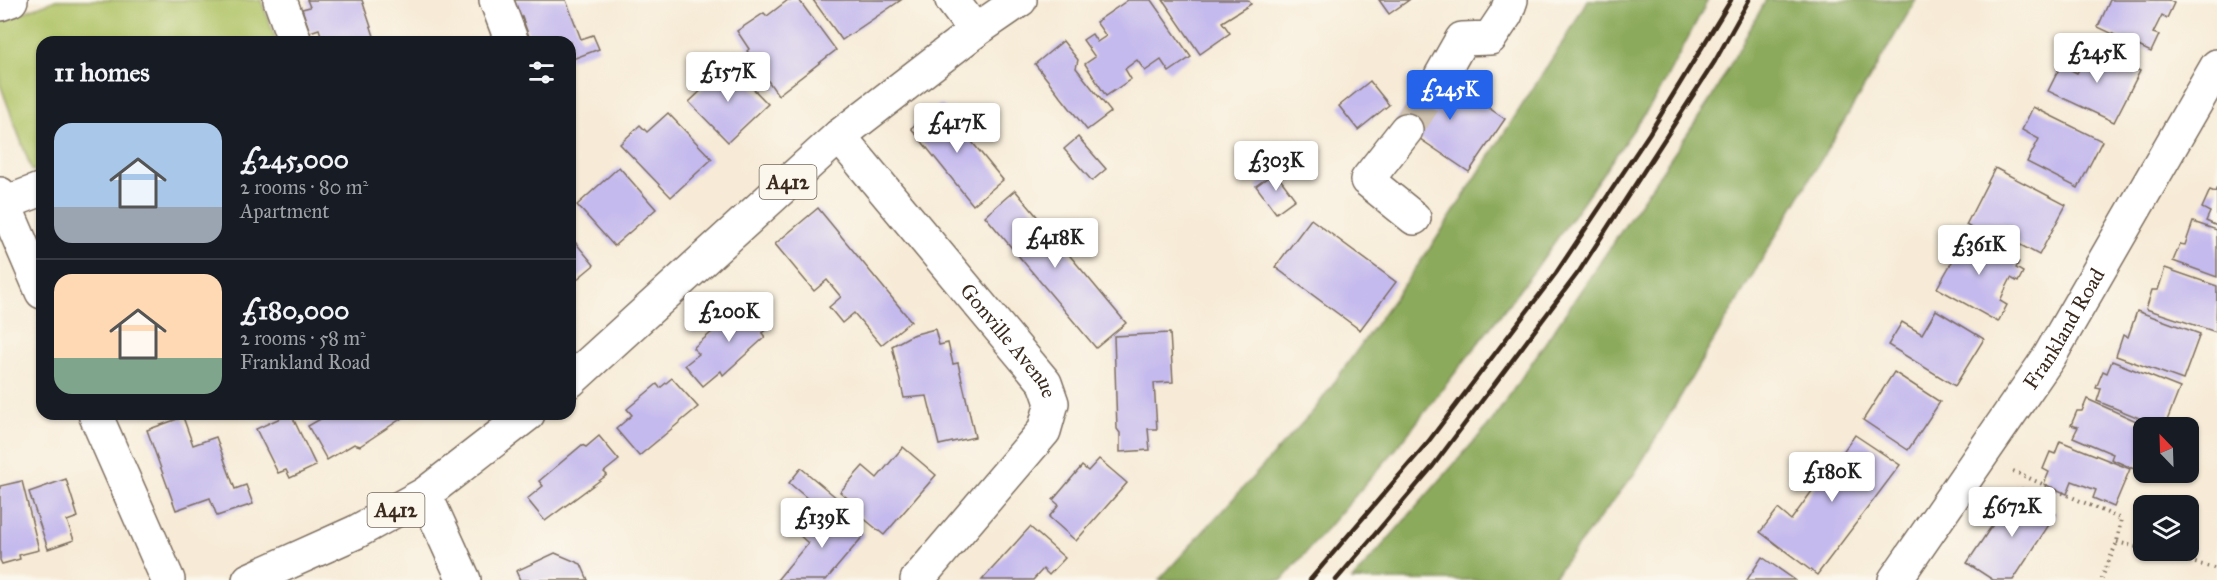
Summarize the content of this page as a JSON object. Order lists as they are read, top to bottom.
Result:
{
  "streets": {
    "street": ["A412", "Frankland Road", "Gonville Avenue"]
  },
  "crossings": [
    ["A412", "Gonville Avenue"]
  ],
  "north": "top left",
  "page": {
    "price": [
      "£245K",
      "£157K",
      "£245K",
      "£417K",
      "£303K",
      "£418K",
      "£361K",
      "£200K",
      "£180K",
      "£672K",
      "£139K"
    ],
    "heading": "11 homes",
    "list": [
      {
        "name": "£245,000",
        "note": "2 rooms · 80 m² · Apartment"
      },
      {
        "name": "£180,000",
        "note": "2 rooms · 58 m² · Frankland Road"
      }
    ]
  }
}
